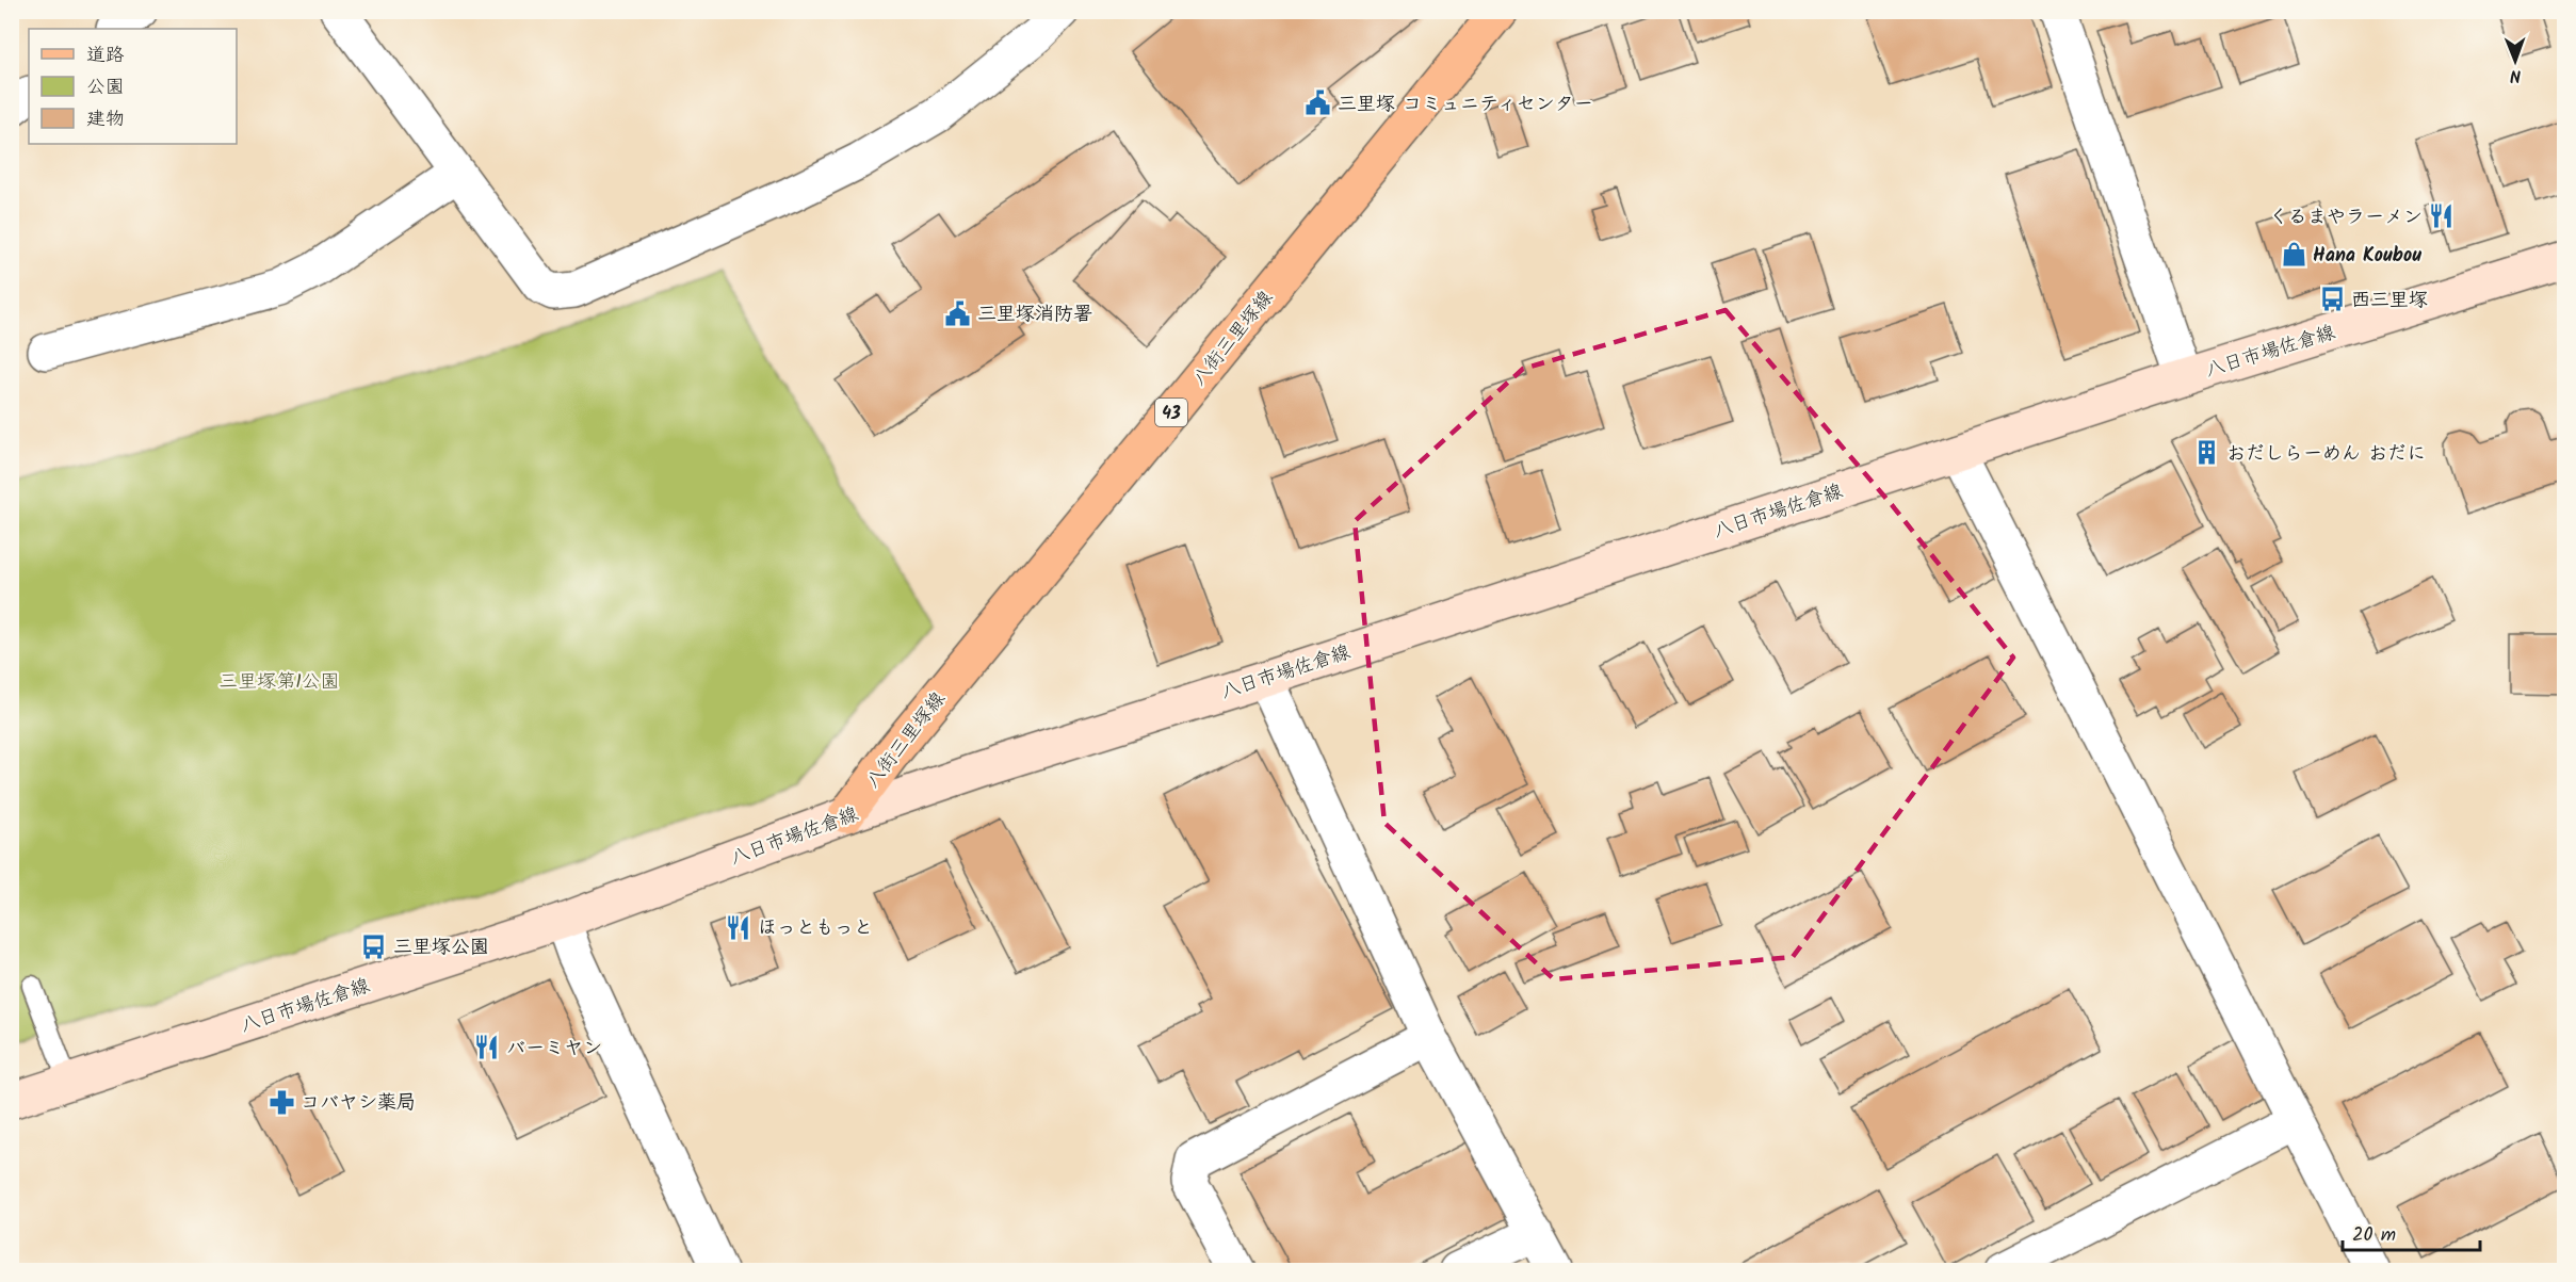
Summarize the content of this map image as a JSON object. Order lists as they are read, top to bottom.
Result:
{
  "streets": {
    "main road": ["八街三里塚線", "八日市場佐倉線", "43"]
  },
  "crossings": [
    ["八街三里塚線", "八日市場佐倉線"]
  ],
  "parks": ["三里塚第1公園"],
  "places": {
    "public building": ["三里塚 コミュニティセンター", "三里塚消防署"],
    "restaurant": ["くるまやラーメン", "ほっともっと", "バーミヤン"],
    "shop": ["Hana Koubou"],
    "bus stop": ["西三里塚", "三里塚公園"],
    "building": ["おだしらーめん おだに"],
    "pharmacy": ["コバヤシ薬局"]
  },
  "legend": ["道路", "公園", "建物"],
  "scale_bar": "20 m",
  "north": "bottom"
}
